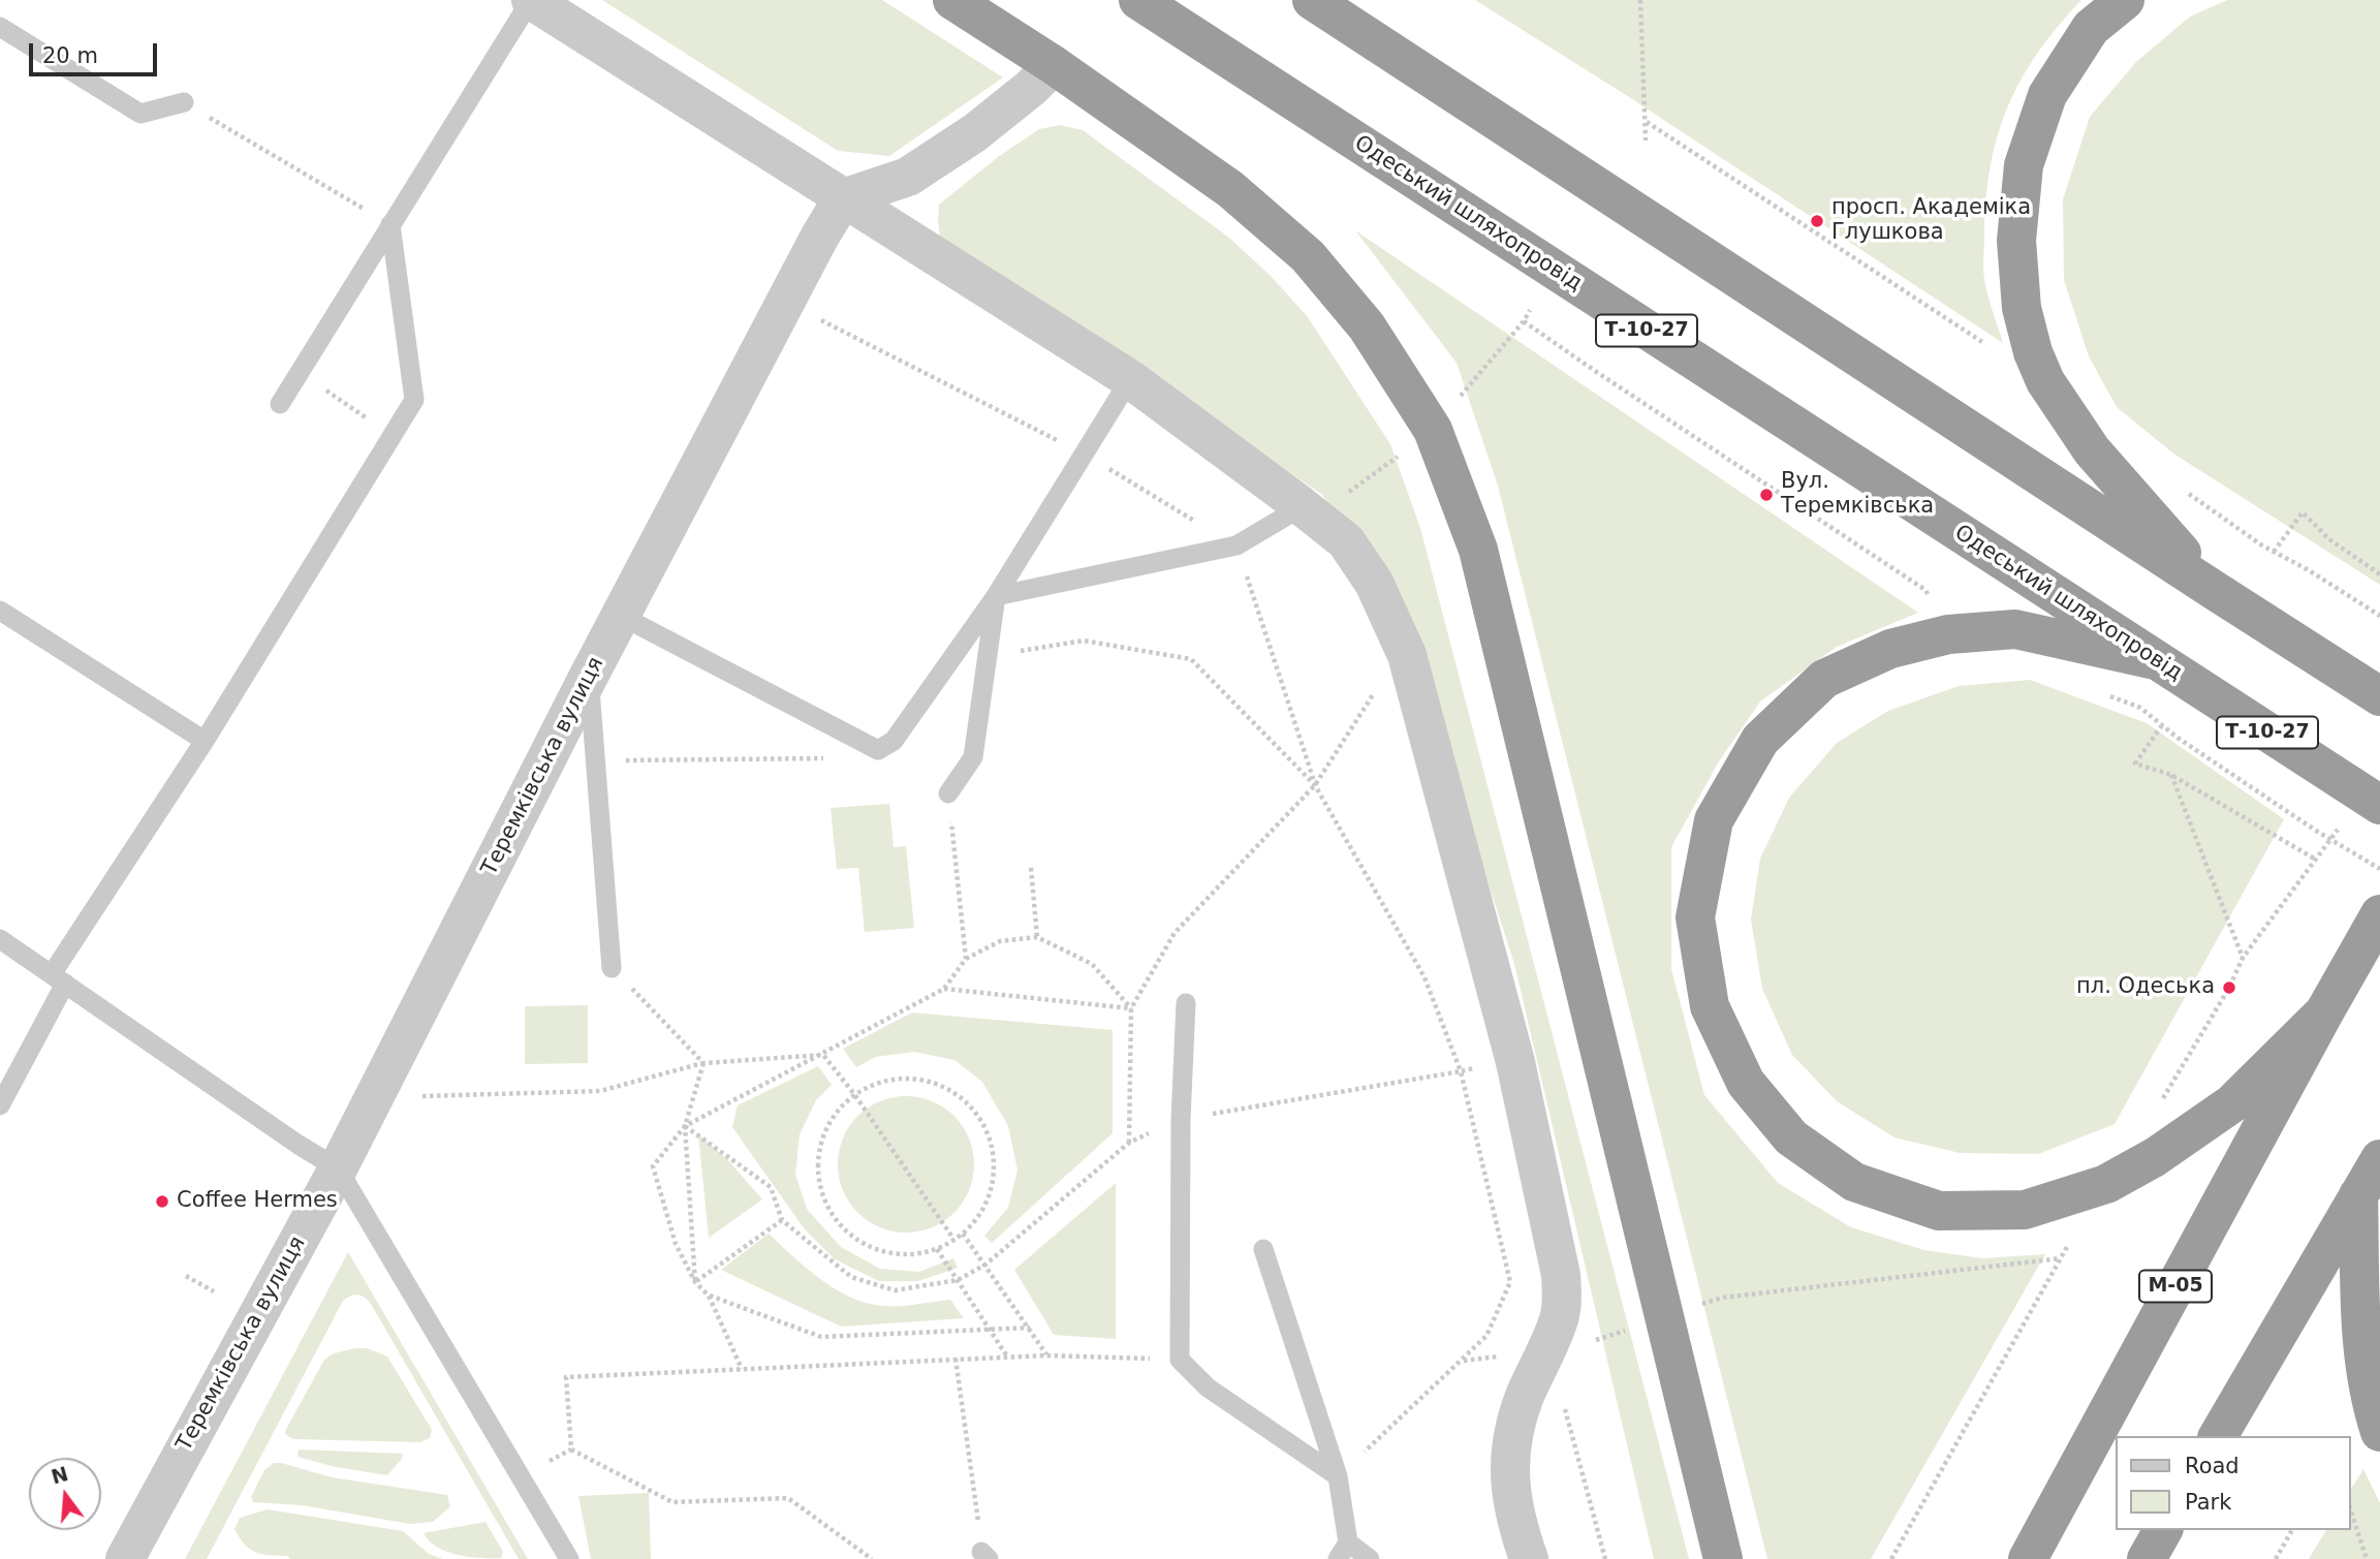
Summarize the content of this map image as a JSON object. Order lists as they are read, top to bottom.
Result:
{
  "streets": {
    "highway": ["Одеський шляхопровід", "Т-10-27", "М-05"],
    "street": ["Теремківська вулиця"]
  },
  "places": [
    "просп. Академіка Глушкова",
    "Вул. Теремківська",
    "пл. Одеська",
    "Coffee Hermes"
  ],
  "legend": ["Road", "Park"],
  "scale_bar": "20 m",
  "north": "top"
}
